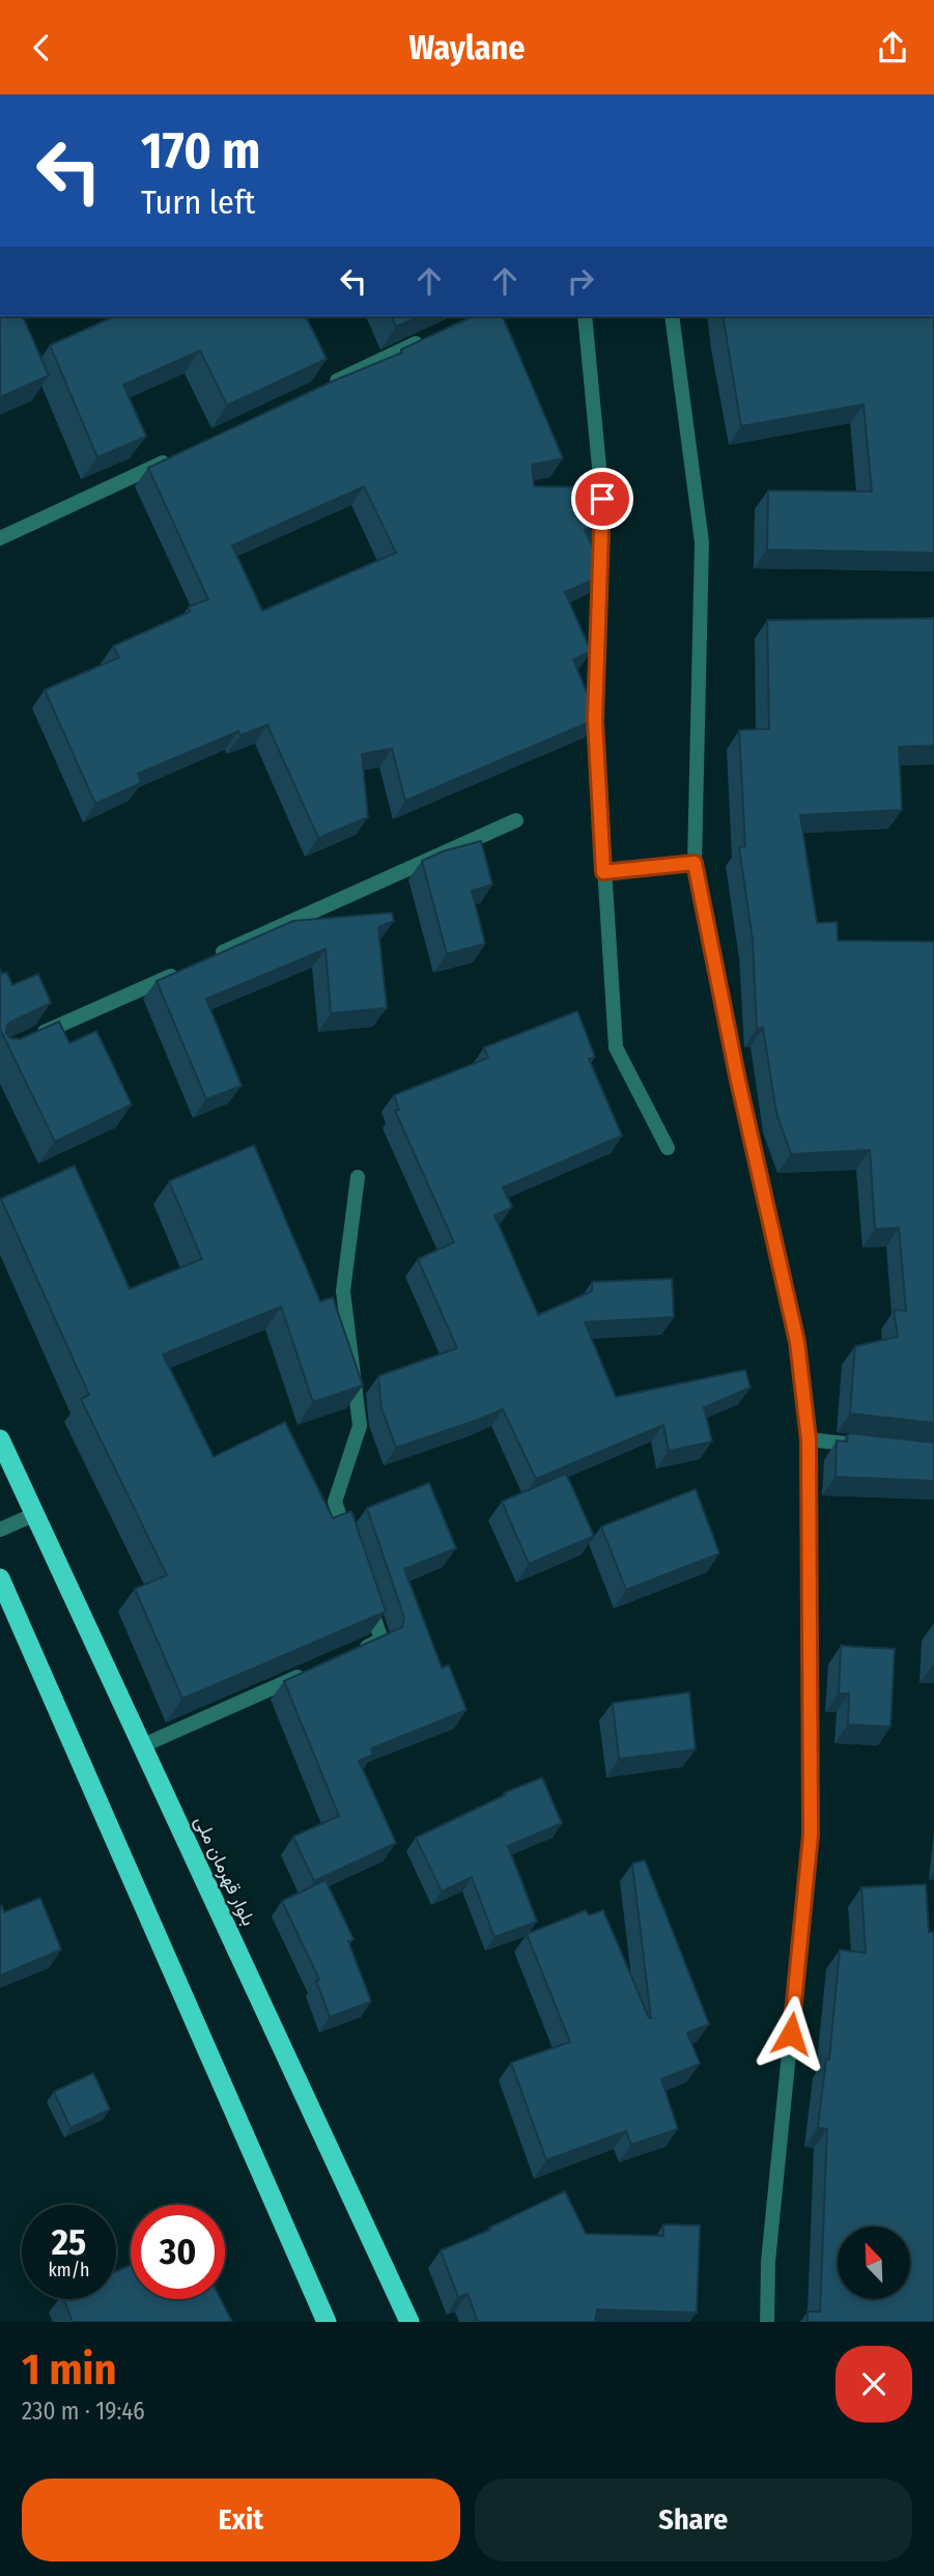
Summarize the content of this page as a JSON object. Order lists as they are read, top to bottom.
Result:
{
  "streets": {
    "highway": ["بلوار قهرمان ملی"]
  },
  "north": "top left",
  "page": {
    "header": "Waylane",
    "turn": ["170 m", "Turn left"],
    "speed": "25 km/h",
    "limit": "30",
    "heading": ["1 min", "230 m · 19:46"],
    "buttons": ["Exit", "Share"]
  }
}
